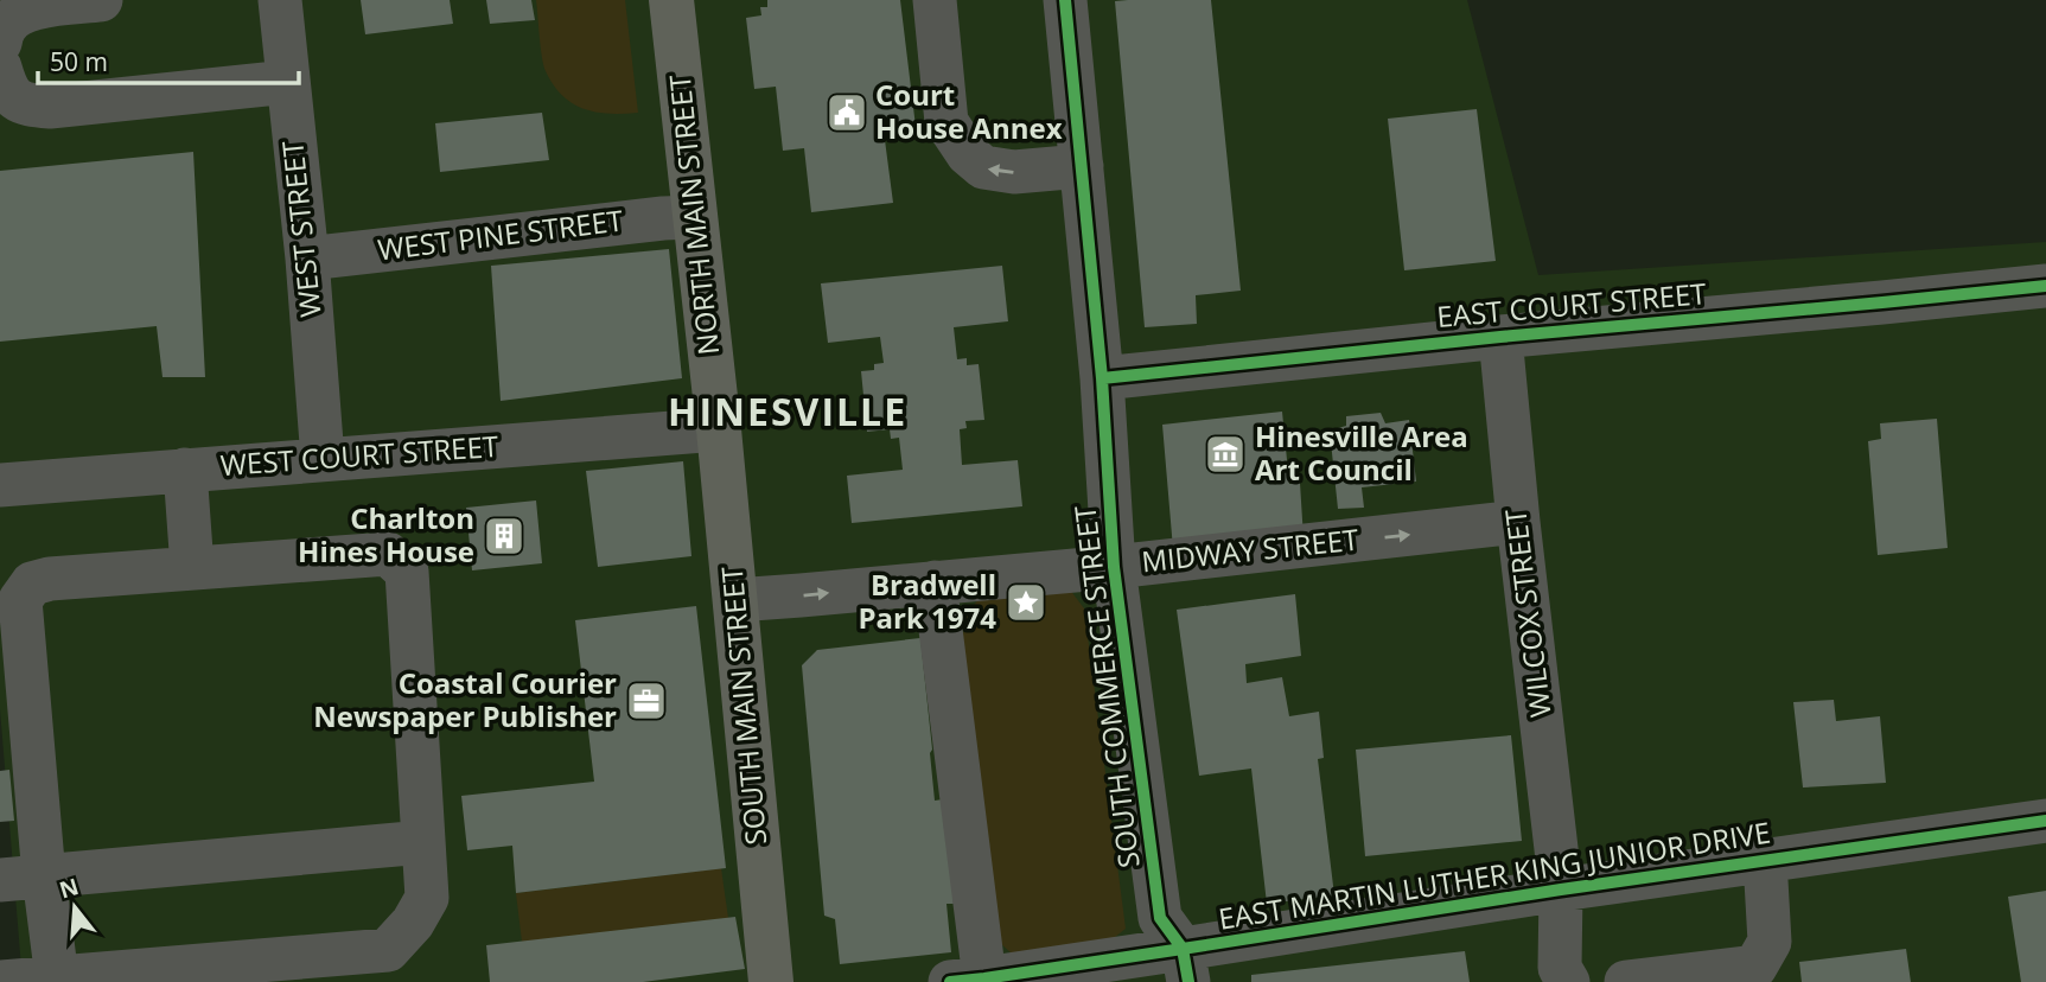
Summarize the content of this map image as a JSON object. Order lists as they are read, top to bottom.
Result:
{
  "streets": {
    "main road": ["NORTH MAIN STREET", "SOUTH MAIN STREET"],
    "street": [
      "WEST STREET",
      "WEST PINE STREET",
      "EAST COURT STREET",
      "WEST COURT STREET",
      "MIDWAY STREET",
      "WILCOX STREET",
      "SOUTH COMMERCE STREET",
      "EAST MARTIN LUTHER KING JUNIOR DRIVE"
    ]
  },
  "crossings": [
    ["NORTH MAIN STREET", "WEST PINE STREET"],
    ["NORTH MAIN STREET", "WEST COURT STREET"],
    ["NORTH MAIN STREET", "SOUTH MAIN STREET"],
    ["WEST STREET", "WEST PINE STREET"],
    ["WEST STREET", "WEST COURT STREET"],
    ["EAST COURT STREET", "WILCOX STREET"],
    ["EAST COURT STREET", "SOUTH COMMERCE STREET"],
    ["WEST COURT STREET", "SOUTH MAIN STREET"],
    ["MIDWAY STREET", "WILCOX STREET"],
    ["MIDWAY STREET", "SOUTH COMMERCE STREET"],
    ["MIDWAY STREET", "SOUTH MAIN STREET"],
    ["WILCOX STREET", "EAST MARTIN LUTHER KING JUNIOR DRIVE"],
    ["SOUTH COMMERCE STREET", "EAST MARTIN LUTHER KING JUNIOR DRIVE"]
  ],
  "one_way": ["MIDWAY STREET"],
  "districts": ["HINESVILLE"],
  "places": {
    "public building": ["Court House Annex"],
    "museum": ["Hinesville Area Art Council"],
    "building": ["Charlton Hines House"],
    "place": ["Bradwell Park 1974"],
    "office": ["Coastal Courier Newspaper Publisher"]
  },
  "scale_bar": "50 m",
  "north": "top"
}
